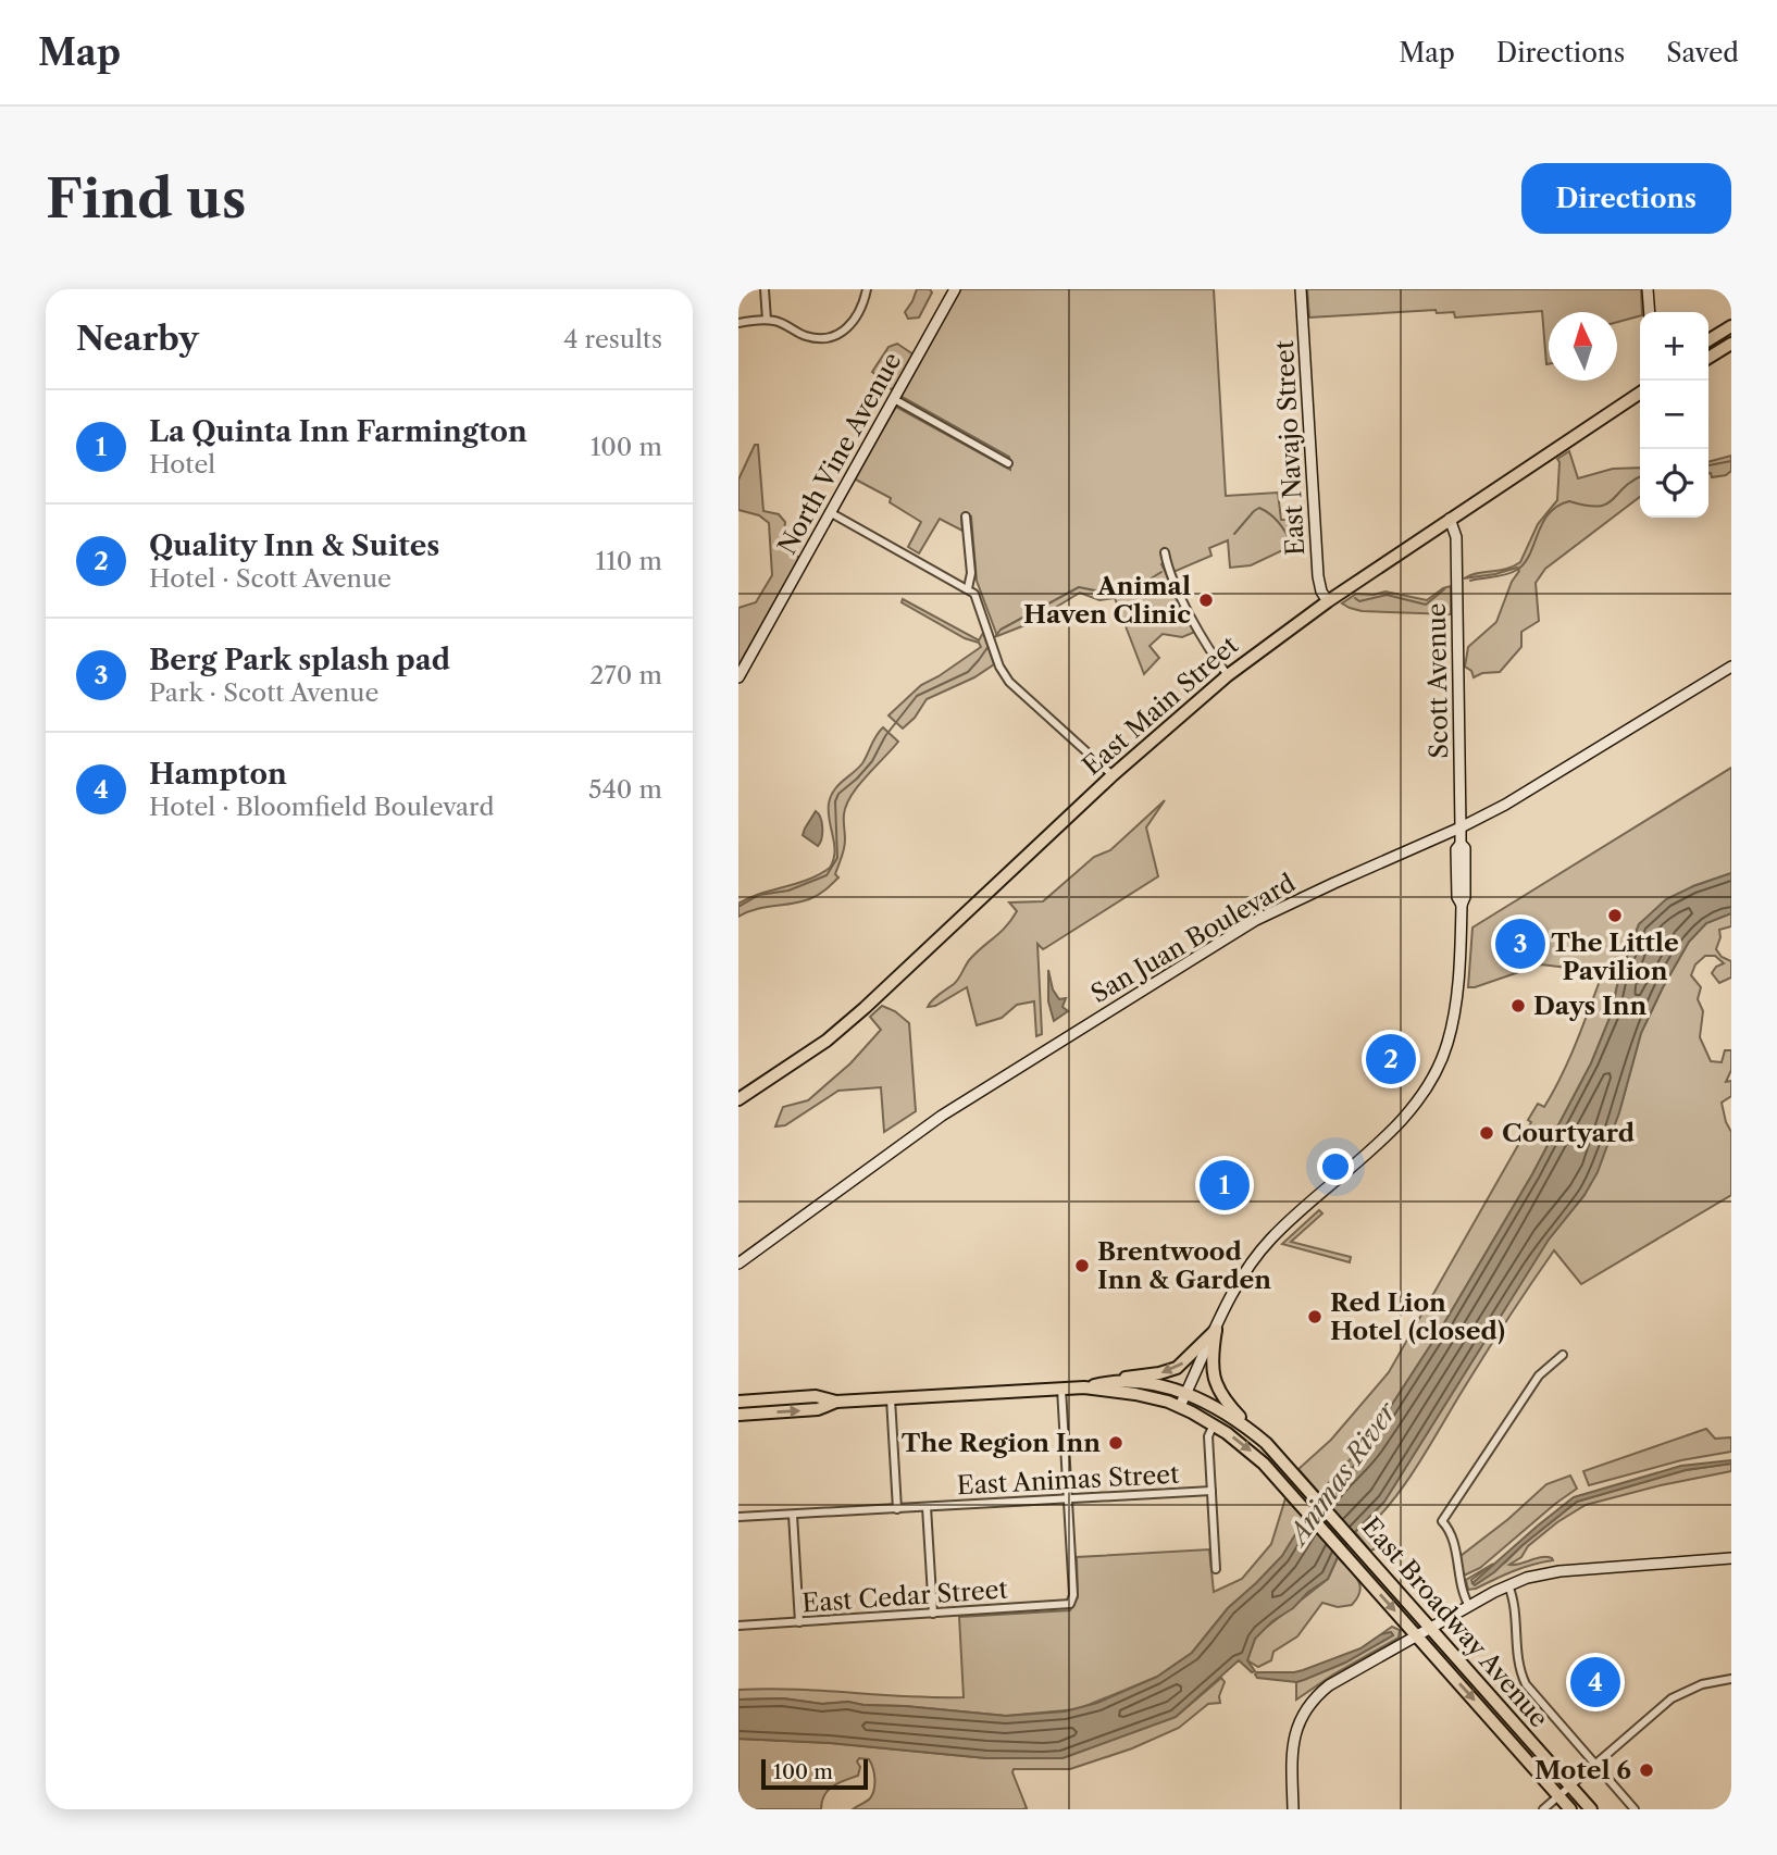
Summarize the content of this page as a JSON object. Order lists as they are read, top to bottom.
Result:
{
  "streets": {
    "main road": [
      "East Navajo Street",
      "North Vine Avenue",
      "Scott Avenue",
      "East Main Street",
      "San Juan Boulevard",
      "East Broadway Avenue"
    ],
    "street": ["East Animas Street", "East Cedar Street"]
  },
  "crossings": [
    ["East Navajo Street", "East Main Street"],
    ["Scott Avenue", "East Main Street"],
    ["Scott Avenue", "San Juan Boulevard"],
    ["Scott Avenue", "East Broadway Avenue"],
    ["East Animas Street", "East Cedar Street"]
  ],
  "water": ["Animas River"],
  "places": [
    "Animal Haven Clinic",
    "The Little Pavilion",
    "Days Inn",
    "Courtyard",
    "Brentwood Inn & Garden",
    "Red Lion Hotel (closed)",
    "The Region Inn",
    "Motel 6"
  ],
  "scale_bar": "100 m",
  "north": "top",
  "page": {
    "header": "Map",
    "nav": ["Map", "Directions", "Saved"],
    "buttons": "Directions",
    "title": "Find us",
    "heading": ["Nearby", "4 results"],
    "map_buttons": ["+", "−"],
    "list": [
      {
        "mark": "1",
        "name": "La Quinta Inn Farmington",
        "note": "Hotel",
        "value": "100 m"
      },
      {
        "mark": "2",
        "name": "Quality Inn & Suites",
        "note": "Hotel · Scott Avenue",
        "value": "110 m"
      },
      {
        "mark": "3",
        "name": "Berg Park splash pad",
        "note": "Park · Scott Avenue",
        "value": "270 m"
      },
      {
        "mark": "4",
        "name": "Hampton",
        "note": "Hotel · Bloomfield Boulevard",
        "value": "540 m"
      }
    ],
    "pins": [
      "3",
      "2",
      "1",
      "4"
    ],
    "scale": "100 m"
  }
}
